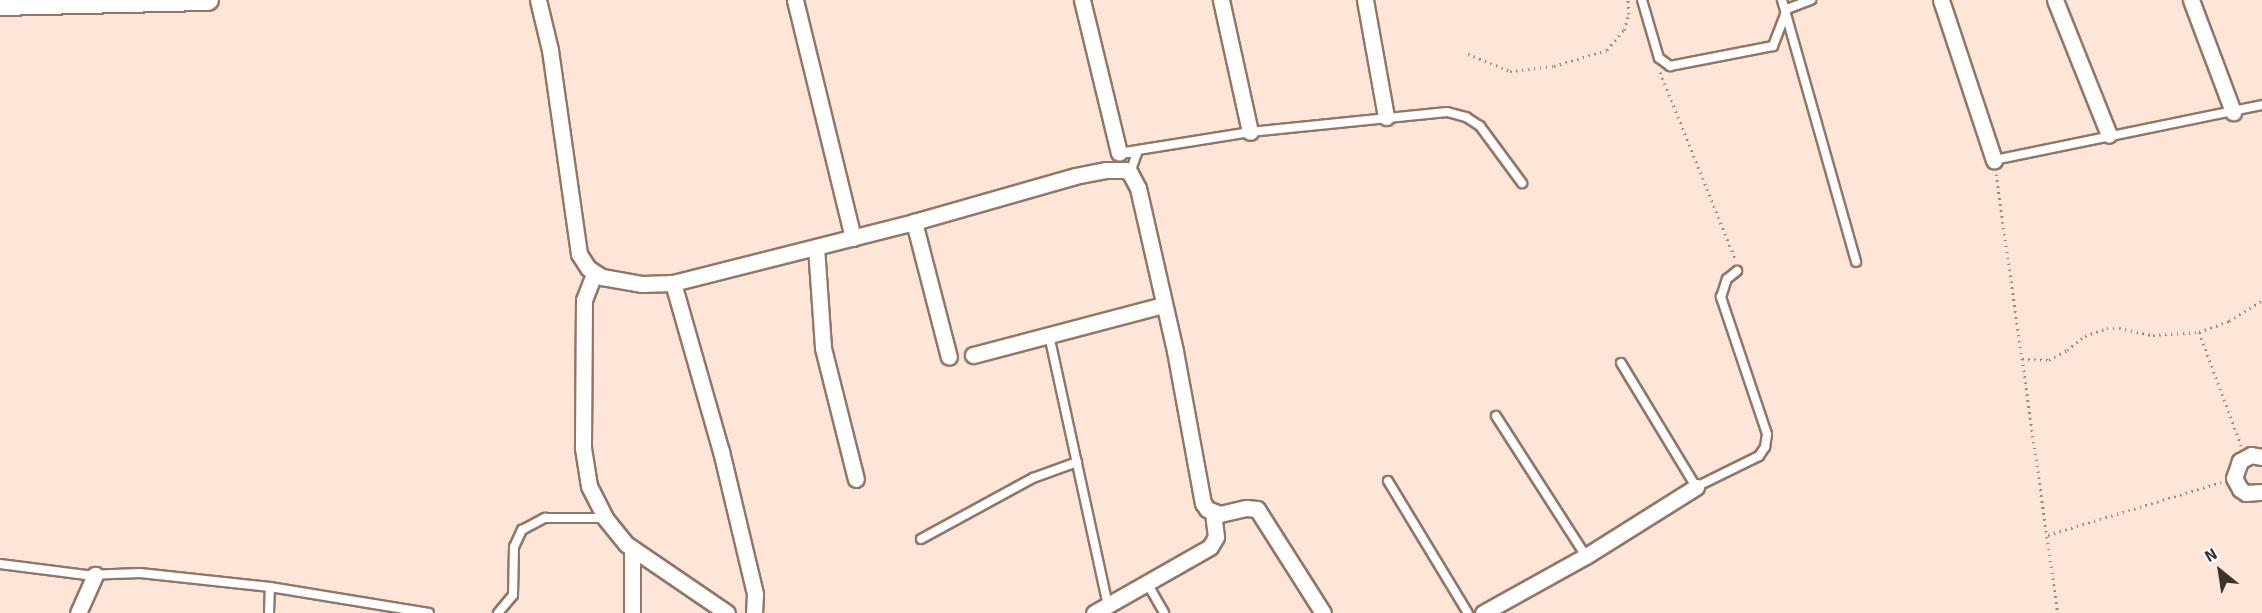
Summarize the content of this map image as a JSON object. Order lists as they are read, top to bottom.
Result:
{
  "north": "top left"
}
